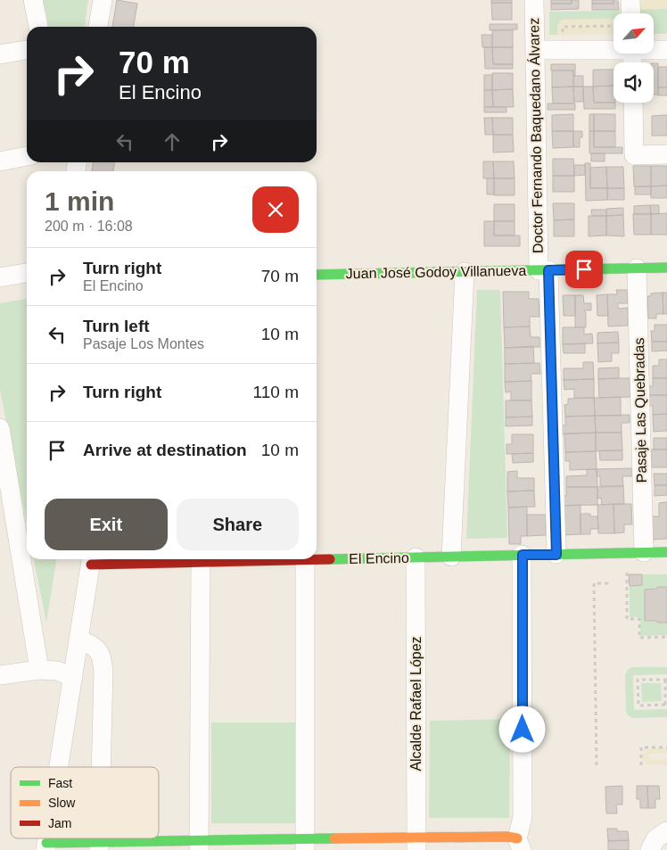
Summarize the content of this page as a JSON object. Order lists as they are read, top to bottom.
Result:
{
  "streets": {
    "street": [
      "Doctor Fernando Baquedano Álvarez",
      "Juan José Godoy Villanueva",
      "Pasaje Las Quebradas",
      "El Encino",
      "Alcalde Rafael López"
    ]
  },
  "crossings": [
    ["Doctor Fernando Baquedano Álvarez", "Juan José Godoy Villanueva"],
    ["Doctor Fernando Baquedano Álvarez", "El Encino"],
    ["Juan José Godoy Villanueva", "Pasaje Las Quebradas"],
    ["Pasaje Las Quebradas", "El Encino"],
    ["El Encino", "Alcalde Rafael López"]
  ],
  "legend": ["Fast", "Slow", "Jam"],
  "north": "top right",
  "page": {
    "turn": ["70 m", "El Encino"],
    "heading": ["1 min", "200 m · 16:08"],
    "list": [
      {
        "name": "Turn right",
        "note": "El Encino",
        "value": "70 m"
      },
      {
        "name": "Turn left",
        "note": "Pasaje Los Montes",
        "value": "10 m"
      },
      {
        "name": "Turn right",
        "value": "110 m"
      },
      {
        "name": "Arrive at destination",
        "value": "10 m"
      }
    ],
    "buttons": ["Exit", "Share"]
  }
}
